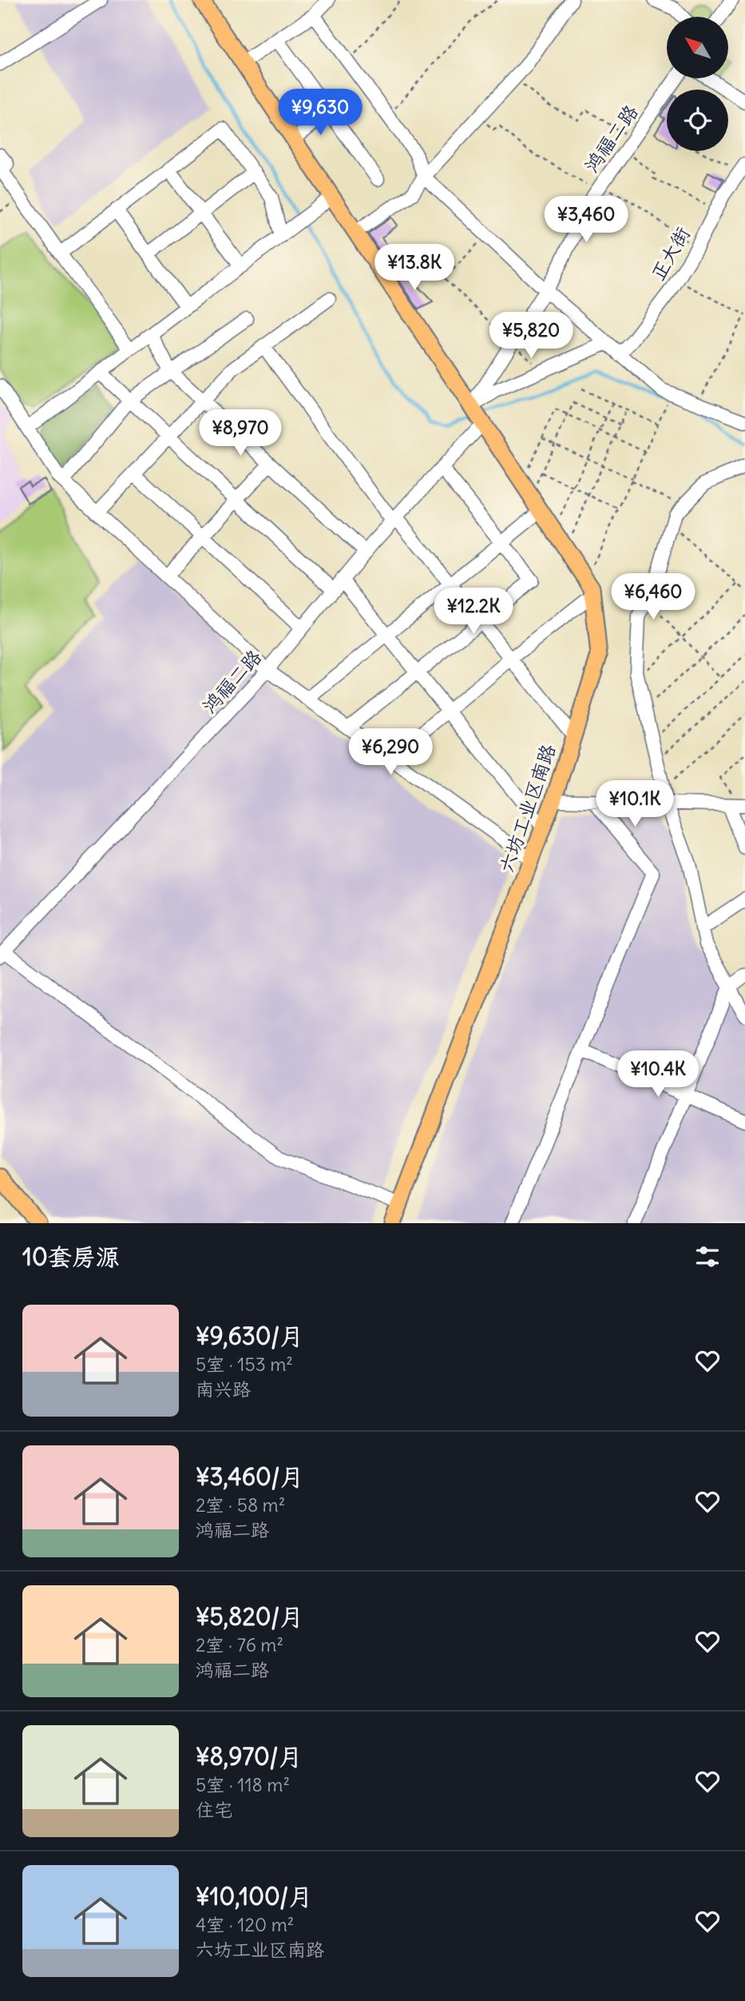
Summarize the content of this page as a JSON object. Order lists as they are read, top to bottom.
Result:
{
  "streets": {
    "main road": ["六坊工业区南路"],
    "street": ["鸿福二路", "正大街"]
  },
  "crossings": [
    ["鸿福二路", "六坊工业区南路"]
  ],
  "north": "top left",
  "page": {
    "price": [
      "¥9,630",
      "¥3,460",
      "¥13.8K",
      "¥5,820",
      "¥8,970",
      "¥6,460",
      "¥12.2K",
      "¥6,290",
      "¥10.1K",
      "¥10.4K"
    ],
    "heading": "10套房源",
    "list": [
      {
        "name": "¥9,630/月",
        "note": "5室 · 153 m² · 南兴路"
      },
      {
        "name": "¥3,460/月",
        "note": "2室 · 58 m² · 鸿福二路"
      },
      {
        "name": "¥5,820/月",
        "note": "2室 · 76 m² · 鸿福二路"
      },
      {
        "name": "¥8,970/月",
        "note": "5室 · 118 m² · 住宅"
      },
      {
        "name": "¥10,100/月",
        "note": "4室 · 120 m² · 六坊工业区南路"
      }
    ]
  }
}
